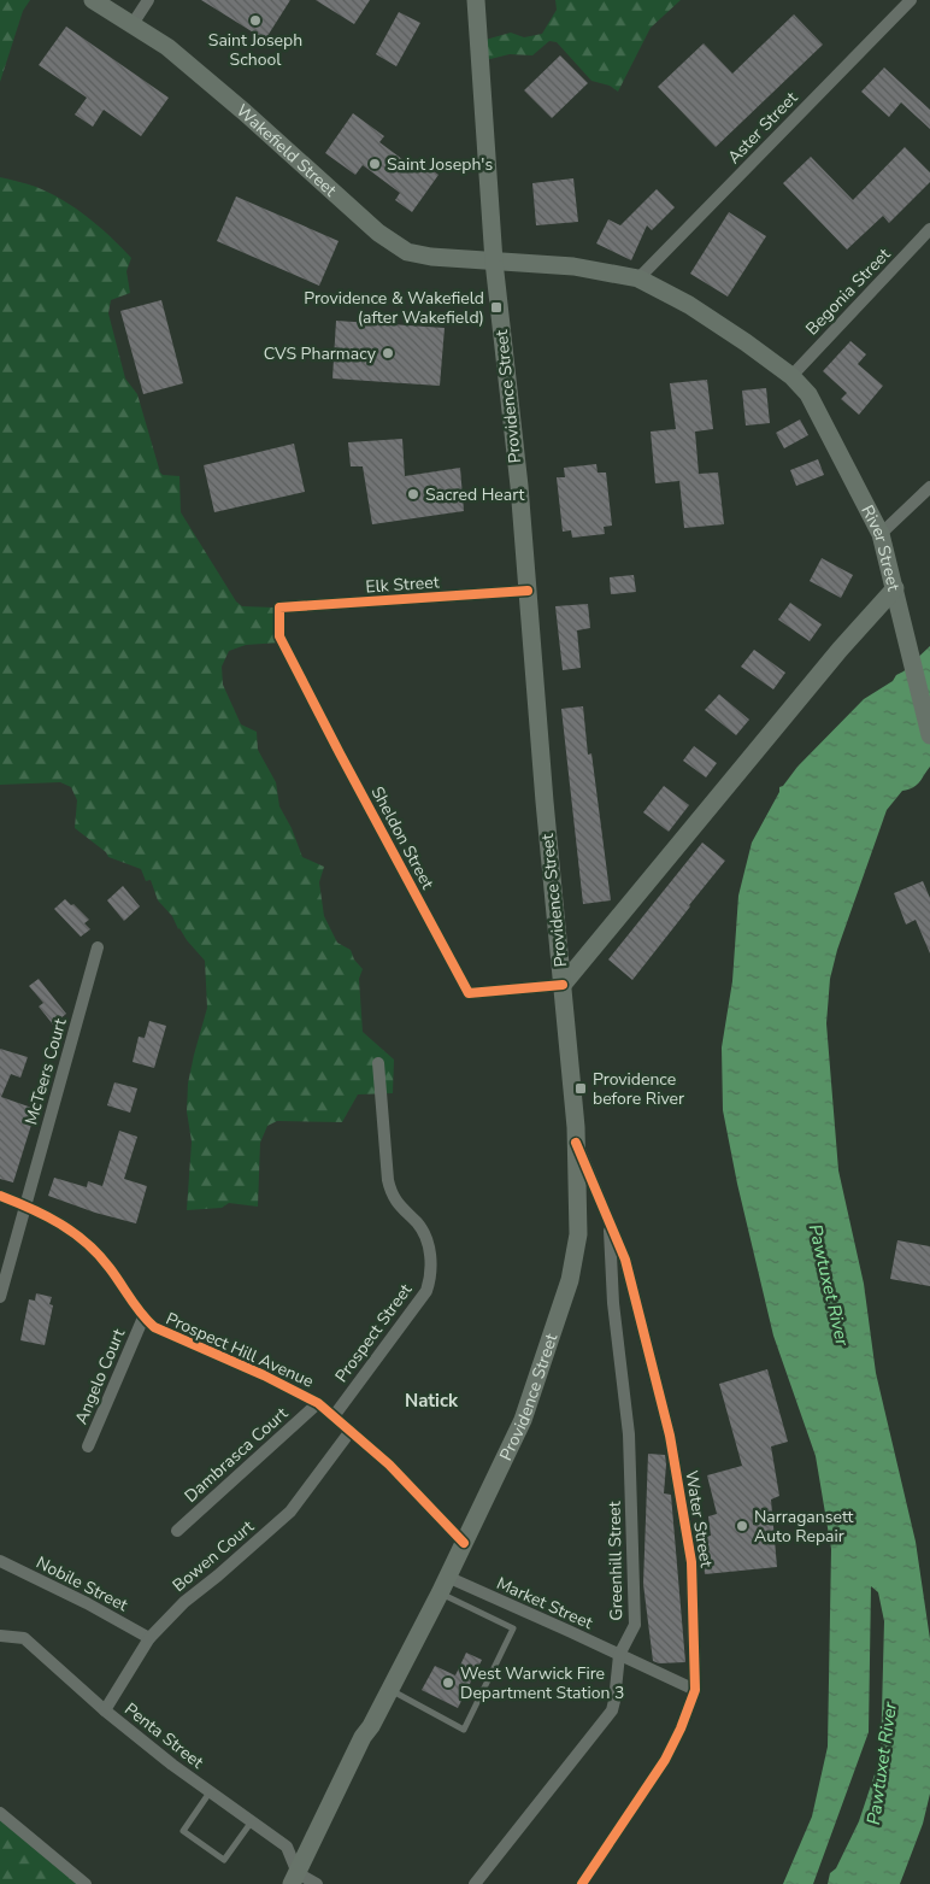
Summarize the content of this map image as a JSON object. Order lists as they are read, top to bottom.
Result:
{
  "streets": {
    "main road": ["Wakefield Street", "Providence Street", "River Street"],
    "street": [
      "Aster Street",
      "Begonia Street",
      "Elk Street",
      "Sheldon Street",
      "McTeers Court",
      "Prospect Street",
      "Prospect Hill Avenue",
      "Angelo Court",
      "Dambrasca Court",
      "Water Street",
      "Bowen Court",
      "Greenhill Street",
      "Nobile Street",
      "Market Street",
      "Penta Street"
    ]
  },
  "crossings": [
    ["Aster Street", "River Street"],
    ["Wakefield Street", "Providence Street"],
    ["Wakefield Street", "River Street"],
    ["Begonia Street", "River Street"],
    ["Providence Street", "River Street"],
    ["Providence Street", "Elk Street"],
    ["Providence Street", "Sheldon Street"],
    ["Providence Street", "Prospect Hill Avenue"],
    ["Providence Street", "Water Street"],
    ["Providence Street", "Market Street"],
    ["Providence Street", "Penta Street"],
    ["River Street", "Sheldon Street"],
    ["Elk Street", "Sheldon Street"],
    ["McTeers Court", "Prospect Hill Avenue"],
    ["Prospect Street", "Prospect Hill Avenue"],
    ["Prospect Hill Avenue", "Angelo Court"],
    ["Prospect Hill Avenue", "Dambrasca Court"],
    ["Prospect Hill Avenue", "Bowen Court"],
    ["Water Street", "Greenhill Street"],
    ["Water Street", "Market Street"],
    ["Bowen Court", "Nobile Street"],
    ["Bowen Court", "Penta Street"],
    ["Greenhill Street", "Market Street"]
  ],
  "districts": ["Natick"],
  "water": ["Pawtuxet River"],
  "places": {
    "other": [
      "Saint Joseph School",
      "Saint Joseph's",
      "CVS Pharmacy",
      "Sacred Heart",
      "Narragansett Auto Repair",
      "West Warwick Fire Department Station 3"
    ],
    "transit": ["Providence & Wakefield (after Wakefield)", "Providence before River"]
  }
}
